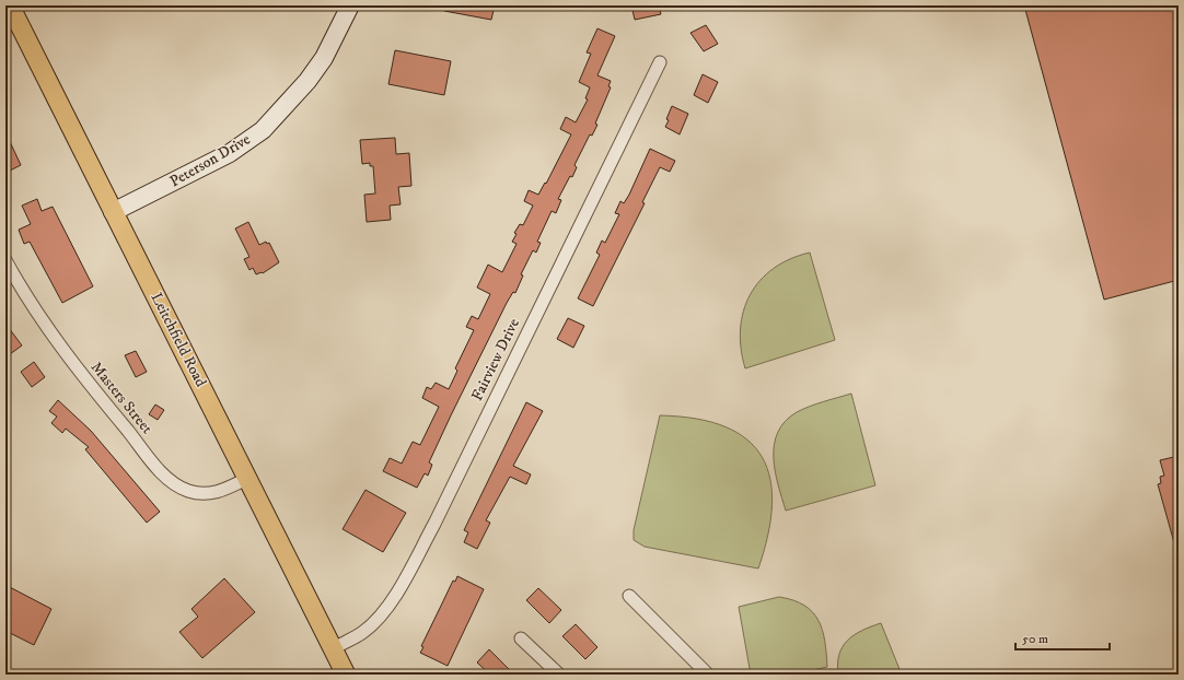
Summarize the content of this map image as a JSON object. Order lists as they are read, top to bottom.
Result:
{
  "streets": {
    "main road": ["Leitchfield Road"],
    "street": ["Peterson Drive", "Fairview Drive", "Masters Street"]
  },
  "crossings": [
    ["Peterson Drive", "Leitchfield Road"],
    ["Leitchfield Road", "Fairview Drive"],
    ["Leitchfield Road", "Masters Street"]
  ],
  "scale_bar": "50 m"
}
